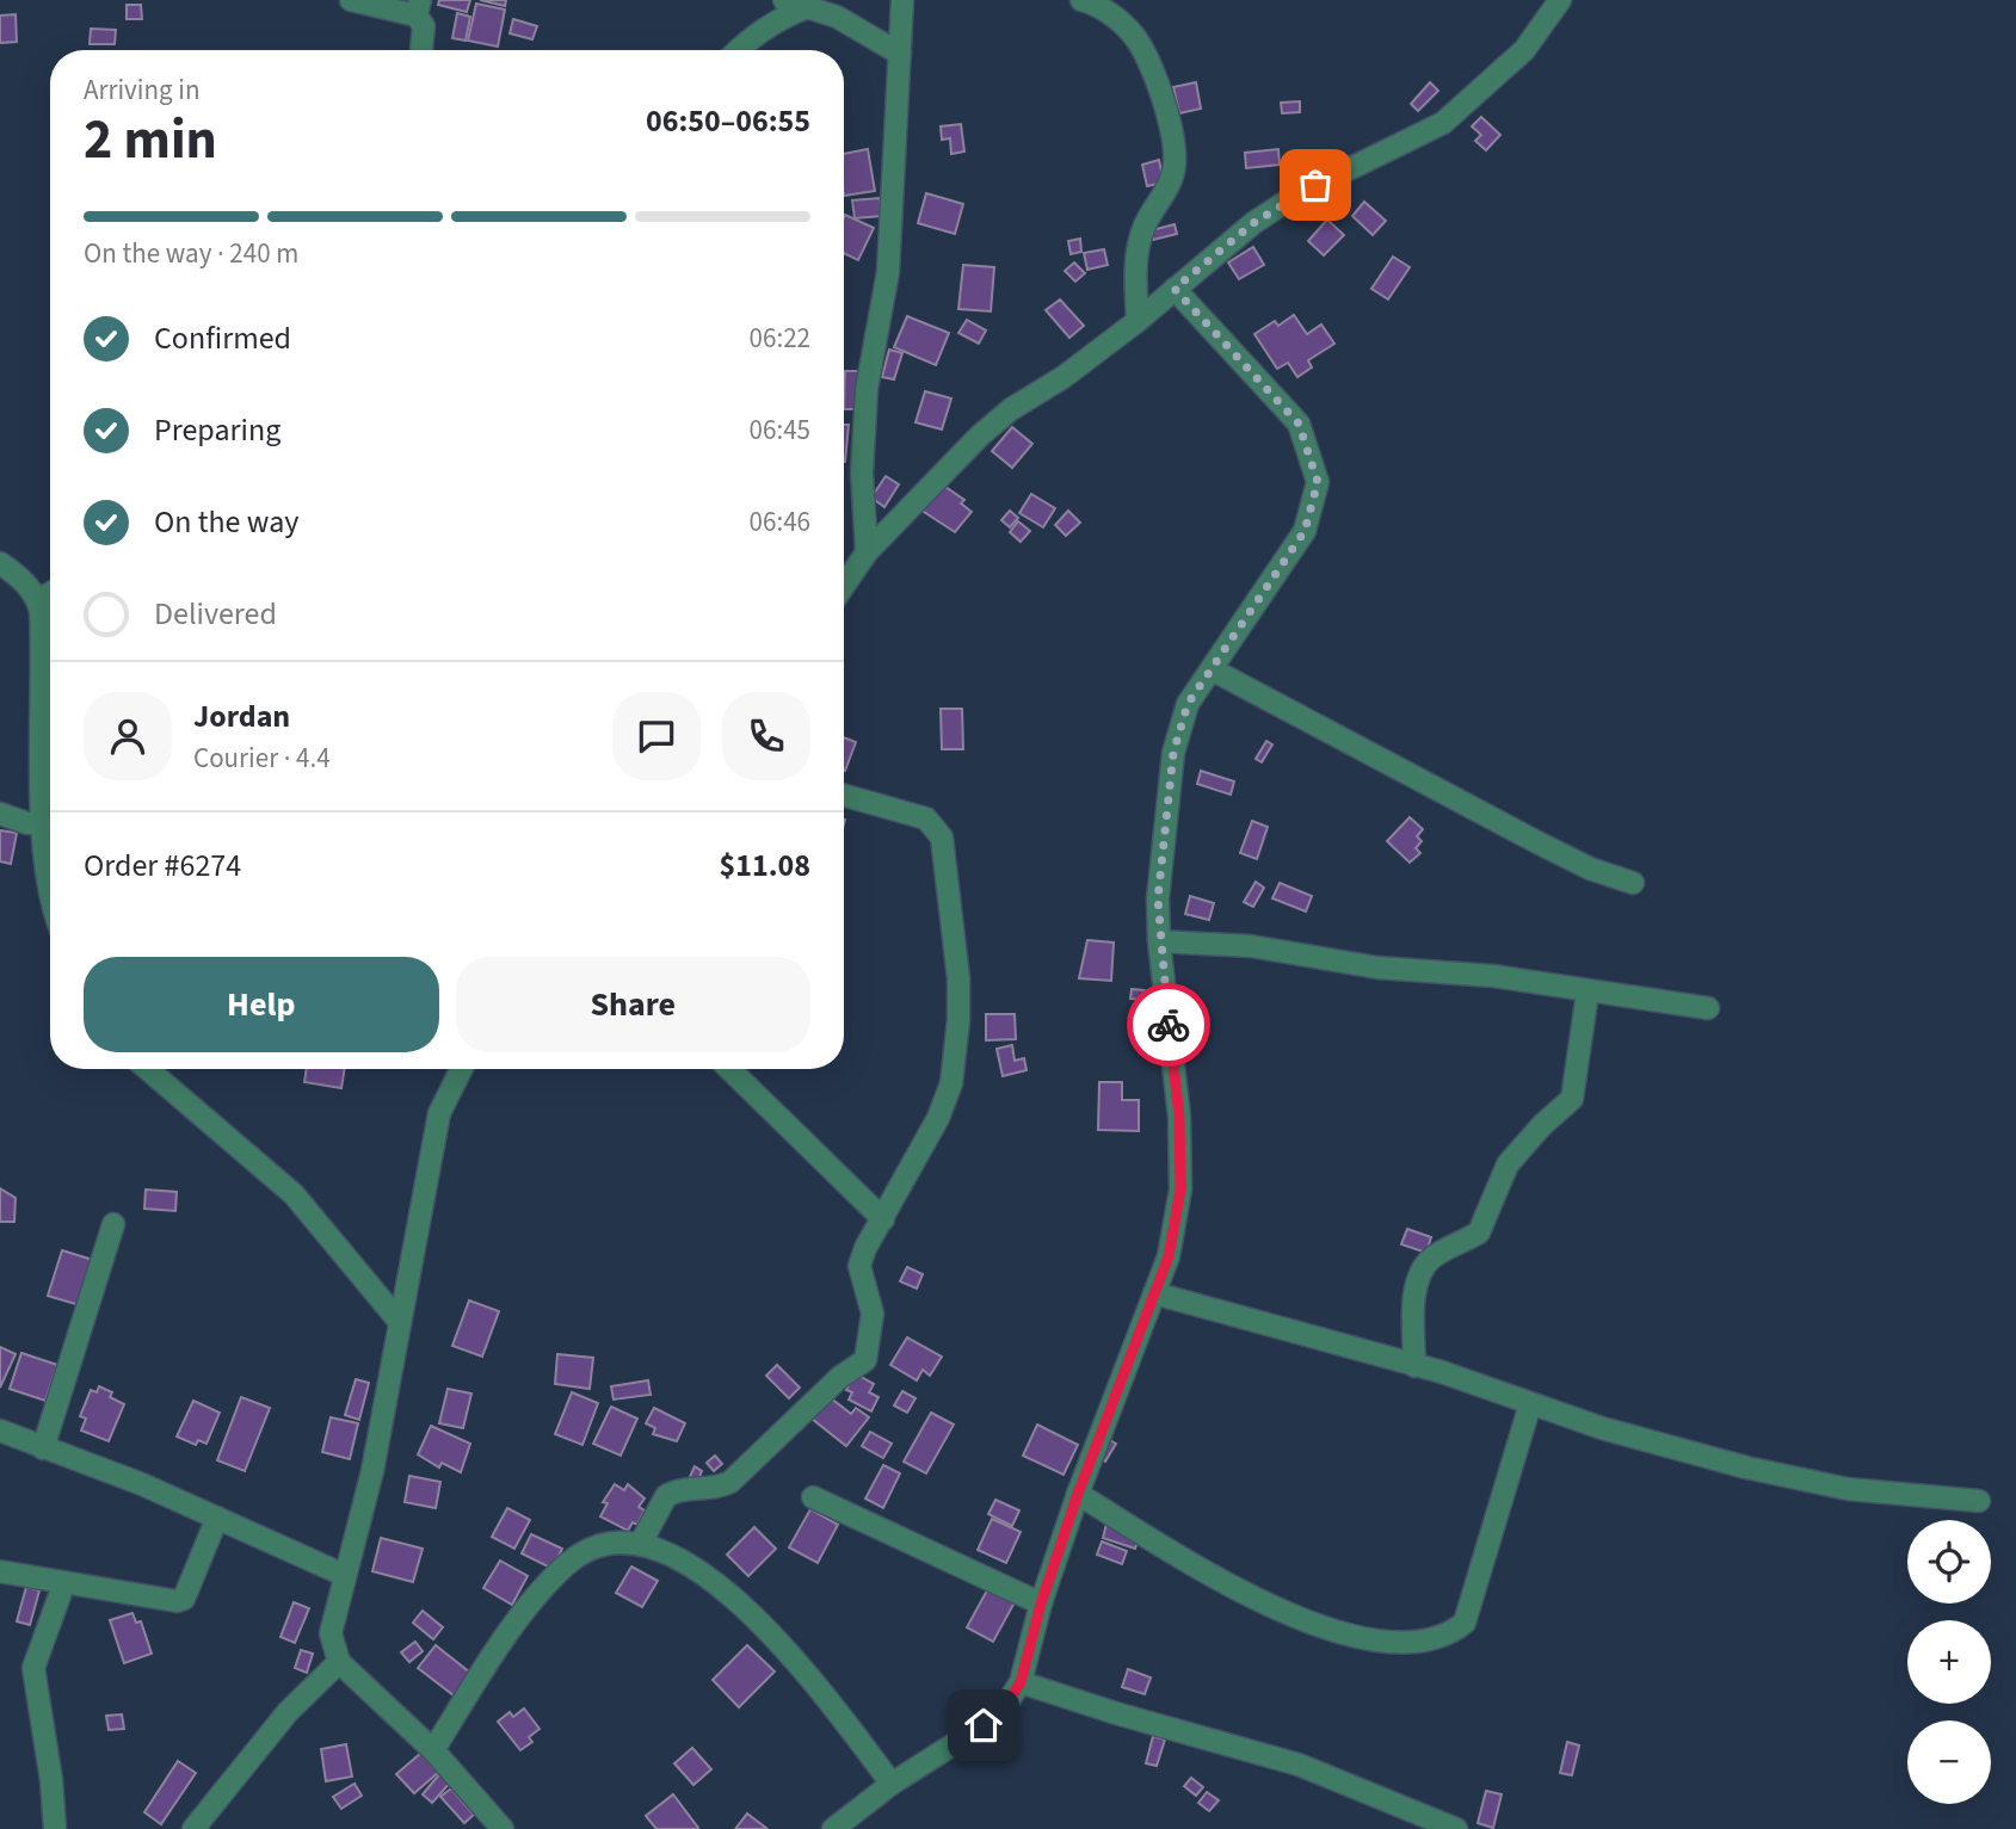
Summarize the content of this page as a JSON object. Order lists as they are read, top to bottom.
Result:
{
  "page": {
    "heading": ["2 min", "Arriving in", "06:50–06:55"],
    "panel": [
      "Jordan",
      "Courier · 4.4",
      "Order #6274",
      "$11.08"
    ],
    "bar": "On the way · 240 m",
    "list": [
      ["Confirmed", "06:22"],
      ["Preparing", "06:45"],
      ["On the way", "06:46"],
      "Delivered"
    ],
    "buttons": ["Help", "Share"],
    "map_buttons": ["+", "−"]
  }
}
